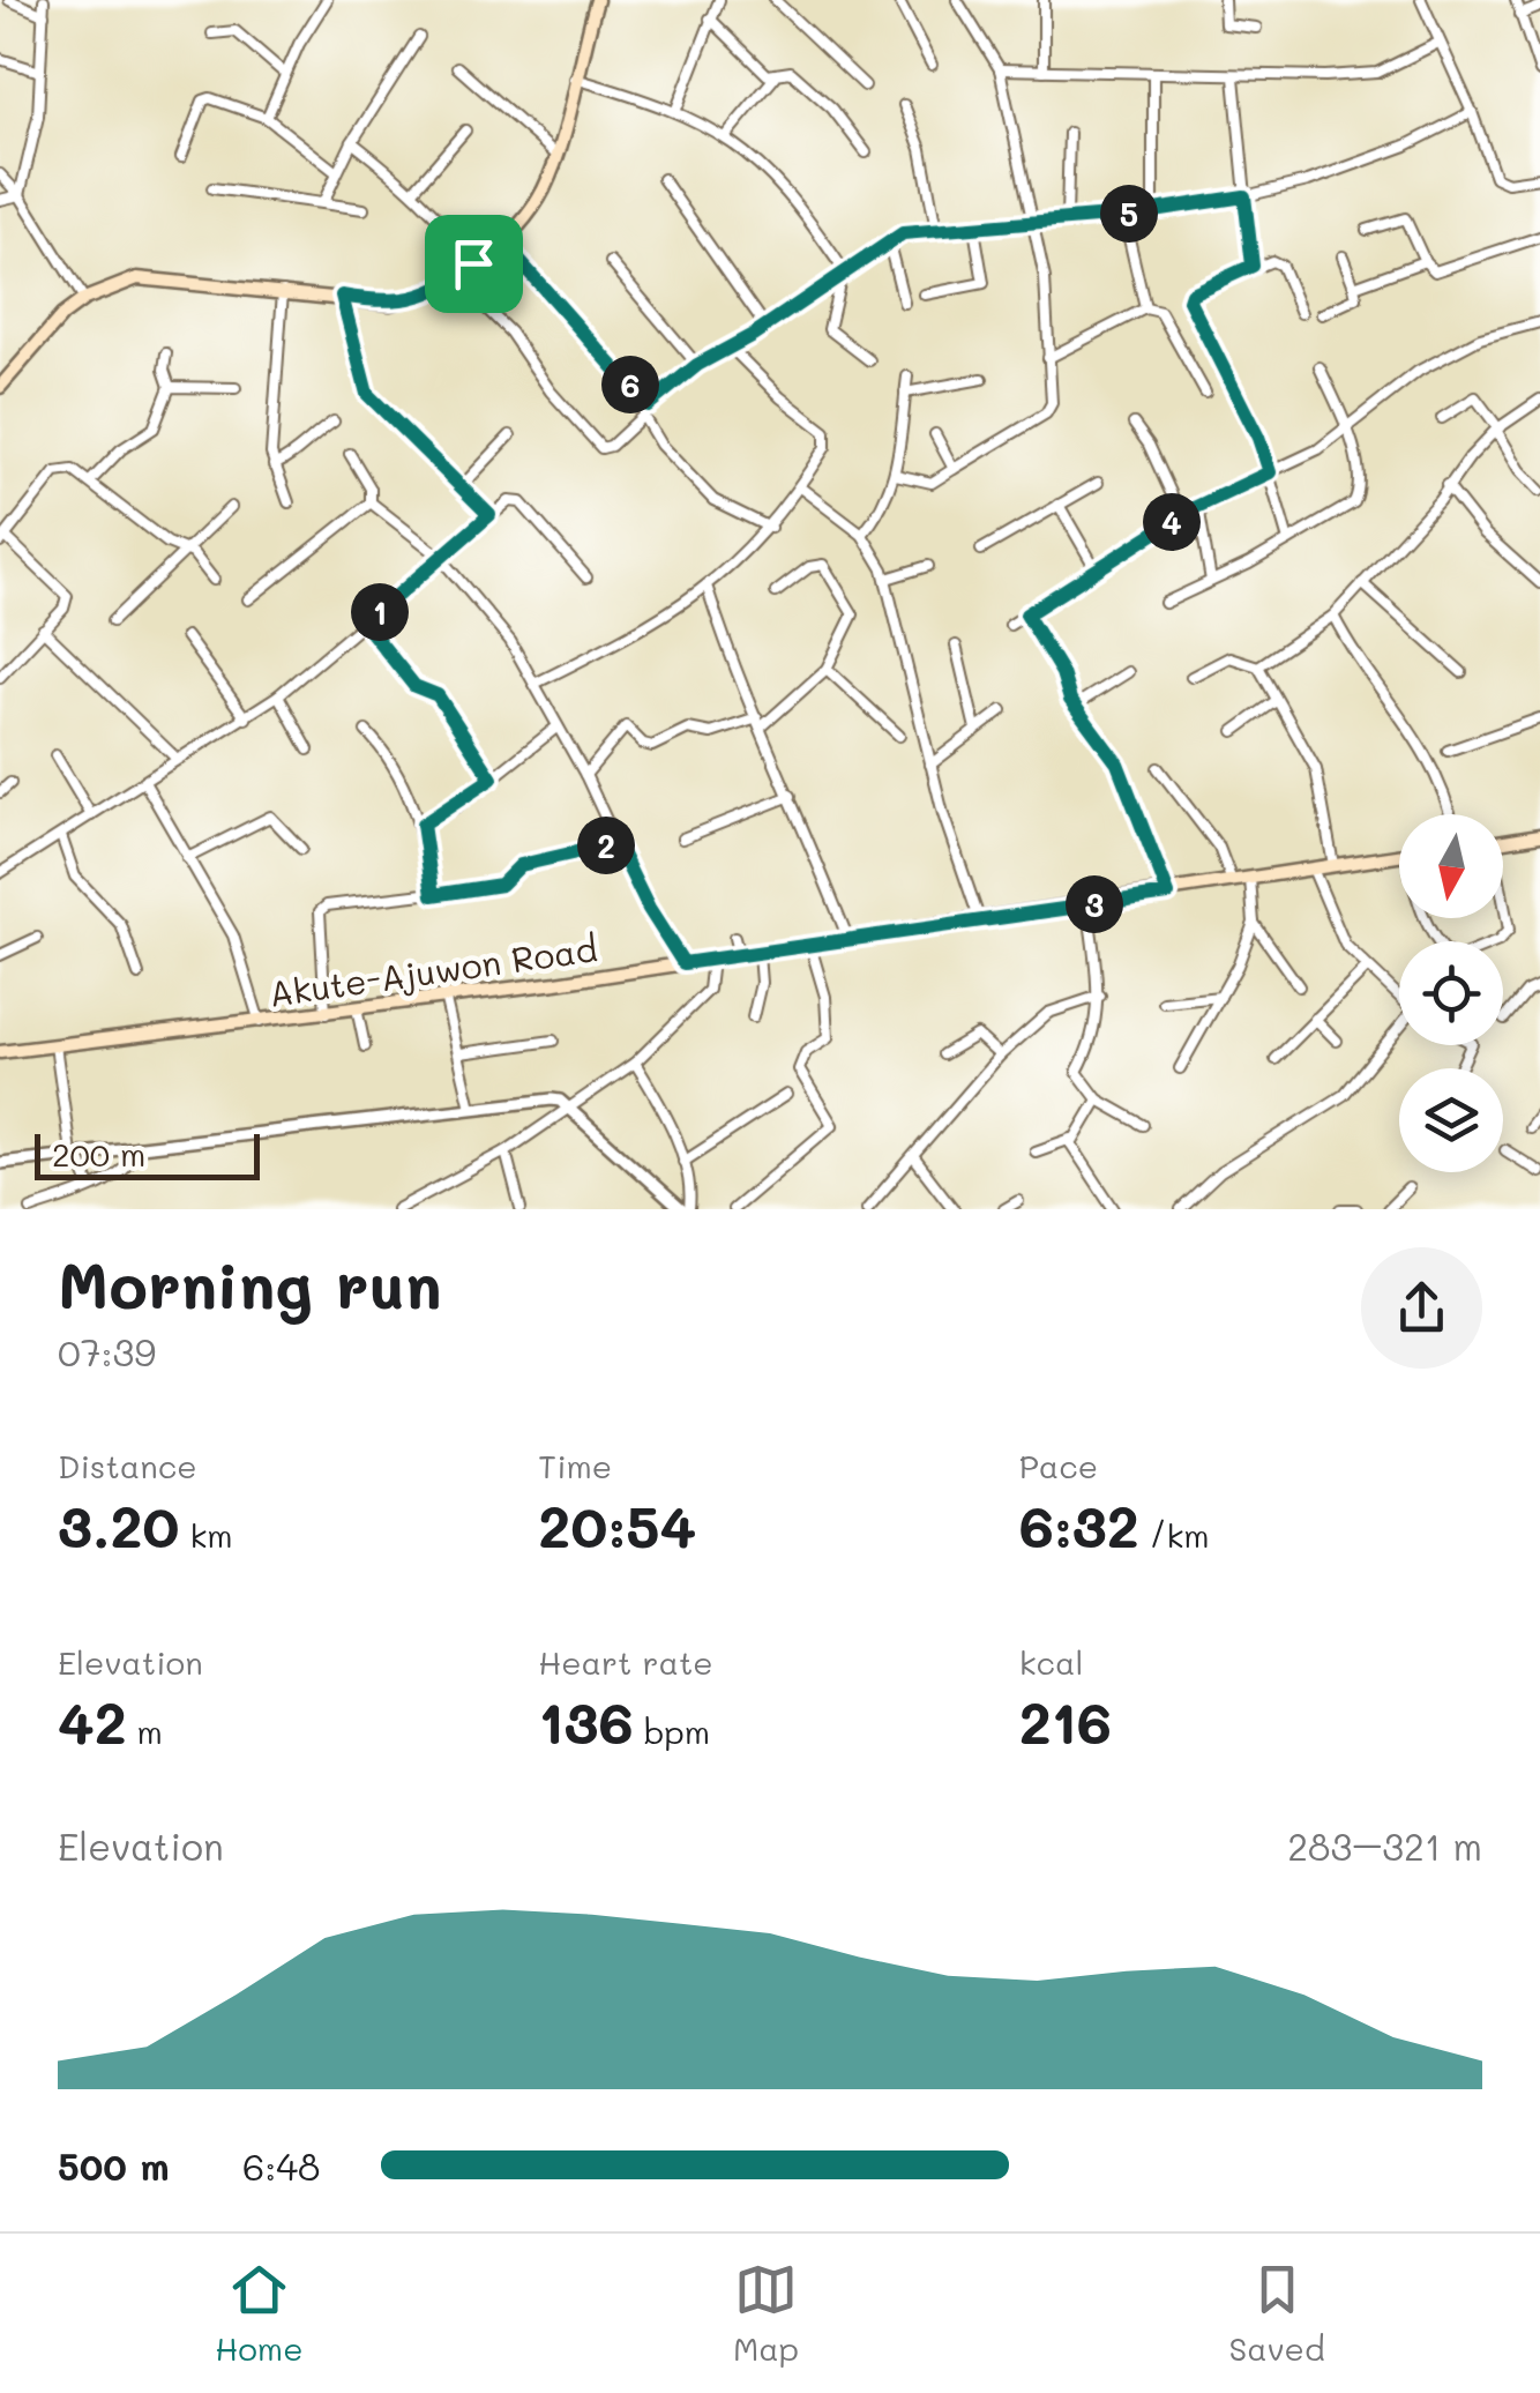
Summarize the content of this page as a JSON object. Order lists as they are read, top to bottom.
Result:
{
  "streets": {
    "main road": ["Akute-Ajuwon Road"]
  },
  "scale_bar": "200 m",
  "north": "bottom",
  "page": {
    "pins": [
      "5",
      "6",
      "4",
      "1",
      "2",
      "3"
    ],
    "scale": "200 m",
    "heading": ["Morning run", "07:39"],
    "stats": [
      ["Distance", "3.20 km"],
      ["Time", "20:54"],
      ["Pace", "6:32 /km"],
      ["Elevation", "42 m"],
      ["Heart rate", "136 bpm"],
      ["kcal", "216"]
    ],
    "chart": ["Elevation", "283–321 m"],
    "list": [
      {
        "name": "500 m",
        "note": "6:48"
      }
    ],
    "tabs": ["Home", "Map", "Saved"]
  }
}
